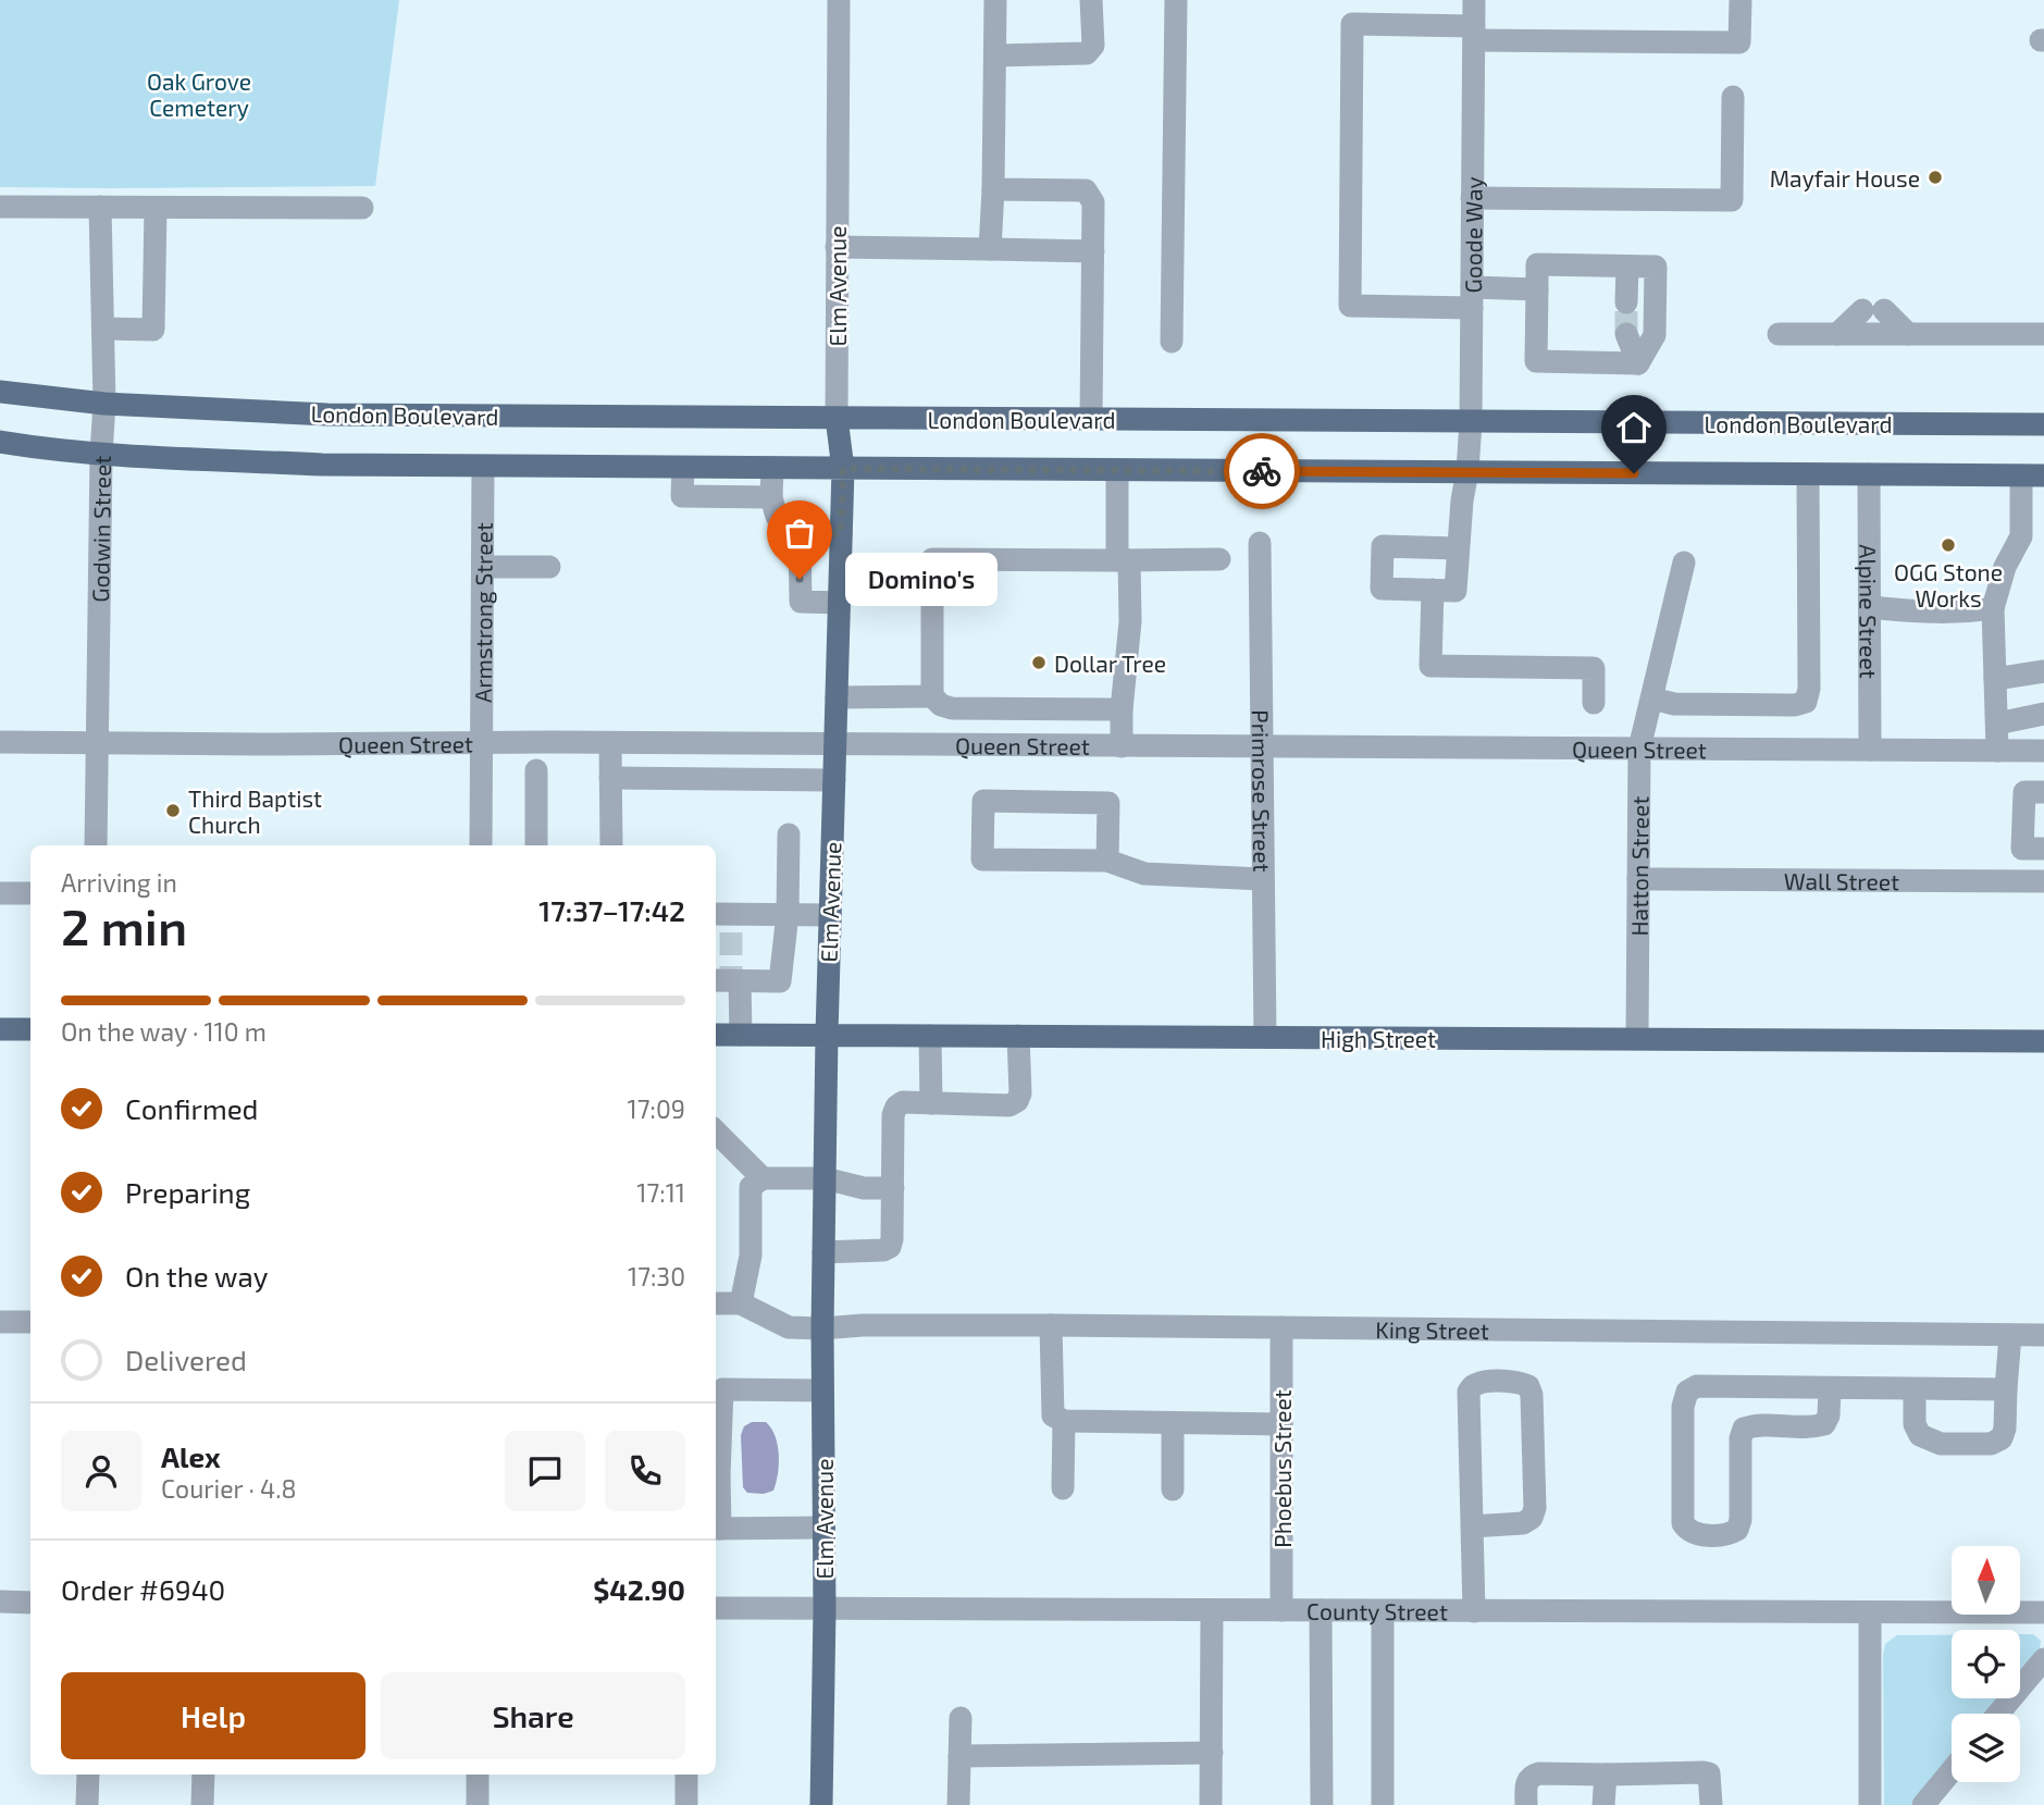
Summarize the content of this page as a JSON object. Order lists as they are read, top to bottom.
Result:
{
  "streets": {
    "main road": ["Elm Avenue", "London Boulevard", "High Street"],
    "street": [
      "Goode Way",
      "Godwin Street",
      "Armstrong Street",
      "Alpine Street",
      "Queen Street",
      "Primrose Street",
      "Hatton Street",
      "Wall Street",
      "King Street",
      "Phoebus Street",
      "County Street"
    ]
  },
  "crossings": [
    ["Goode Way", "London Boulevard"],
    ["Elm Avenue", "London Boulevard"],
    ["Elm Avenue", "Queen Street"],
    ["Elm Avenue", "High Street"],
    ["Elm Avenue", "King Street"],
    ["Elm Avenue", "County Street"],
    ["London Boulevard", "Godwin Street"],
    ["Godwin Street", "Queen Street"],
    ["Armstrong Street", "Queen Street"],
    ["Alpine Street", "Queen Street"],
    ["Queen Street", "Primrose Street"],
    ["Queen Street", "Hatton Street"],
    ["Primrose Street", "High Street"],
    ["Hatton Street", "Wall Street"],
    ["Hatton Street", "High Street"],
    ["King Street", "Phoebus Street"],
    ["Phoebus Street", "County Street"]
  ],
  "parks": ["Oak Grove Cemetery"],
  "places": [
    "Mayfair House",
    "OGG Stone Works",
    "Domino's",
    "Dollar Tree",
    "Third Baptist Church"
  ],
  "north": "top",
  "page": {
    "bubble": "Domino's",
    "heading": ["2 min", "Arriving in", "17:37–17:42"],
    "panel": [
      "Alex",
      "Courier · 4.8",
      "Order #6940",
      "$42.90"
    ],
    "bar": "On the way · 110 m",
    "list": [
      ["Confirmed", "17:09"],
      ["Preparing", "17:11"],
      ["On the way", "17:30"],
      "Delivered"
    ],
    "buttons": ["Help", "Share"]
  }
}
